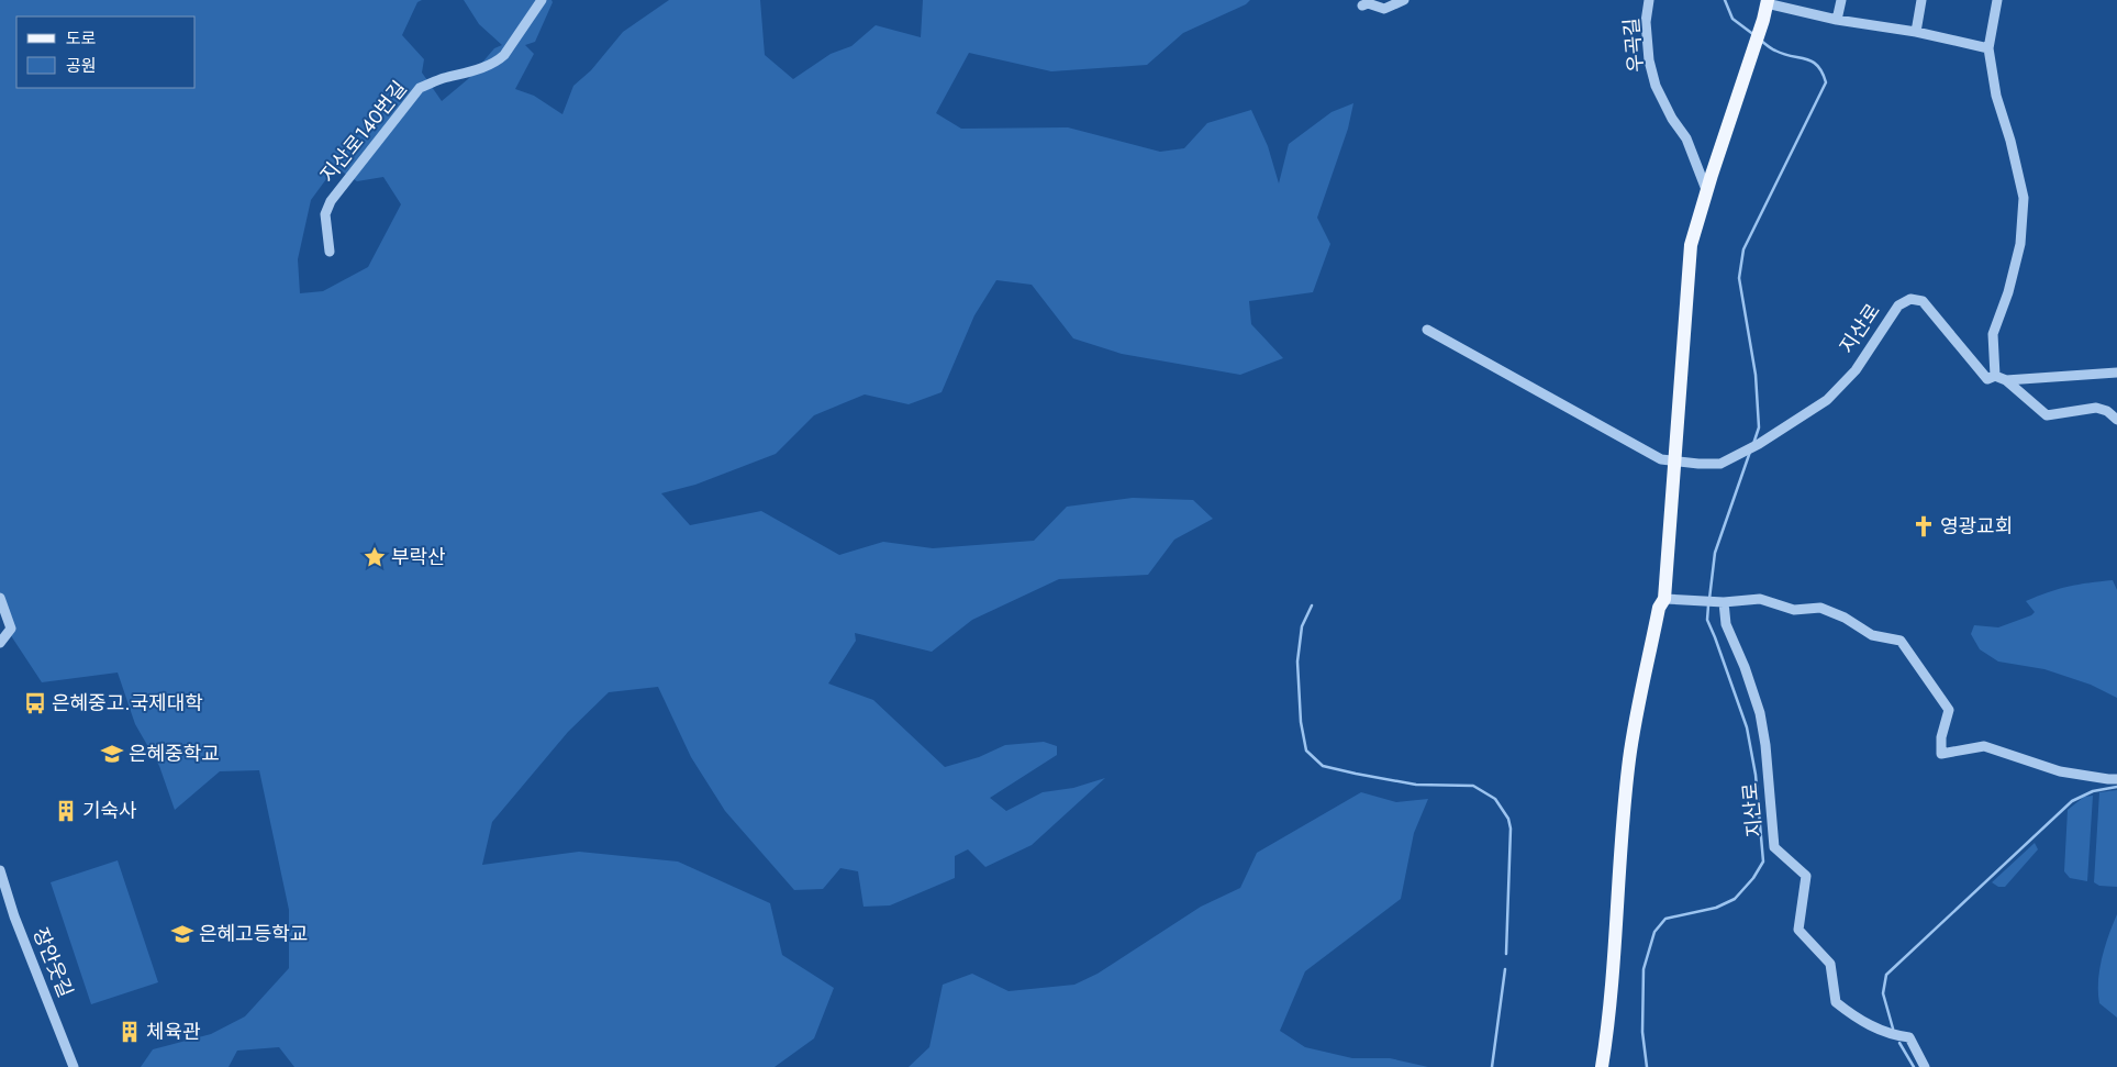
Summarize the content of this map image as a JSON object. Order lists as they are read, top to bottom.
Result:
{
  "streets": {
    "street": [
      "우곡길",
      "지산로140번길",
      "지산로",
      "장안웃길"
    ]
  },
  "places": {
    "church": ["영광교회"],
    "place": ["부락산"],
    "bus stop": ["은혜중고.국제대학"],
    "school or university": ["은혜중학교", "은혜고등학교"],
    "building": ["기숙사", "체육관"]
  },
  "legend": ["도로", "공원"]
}
